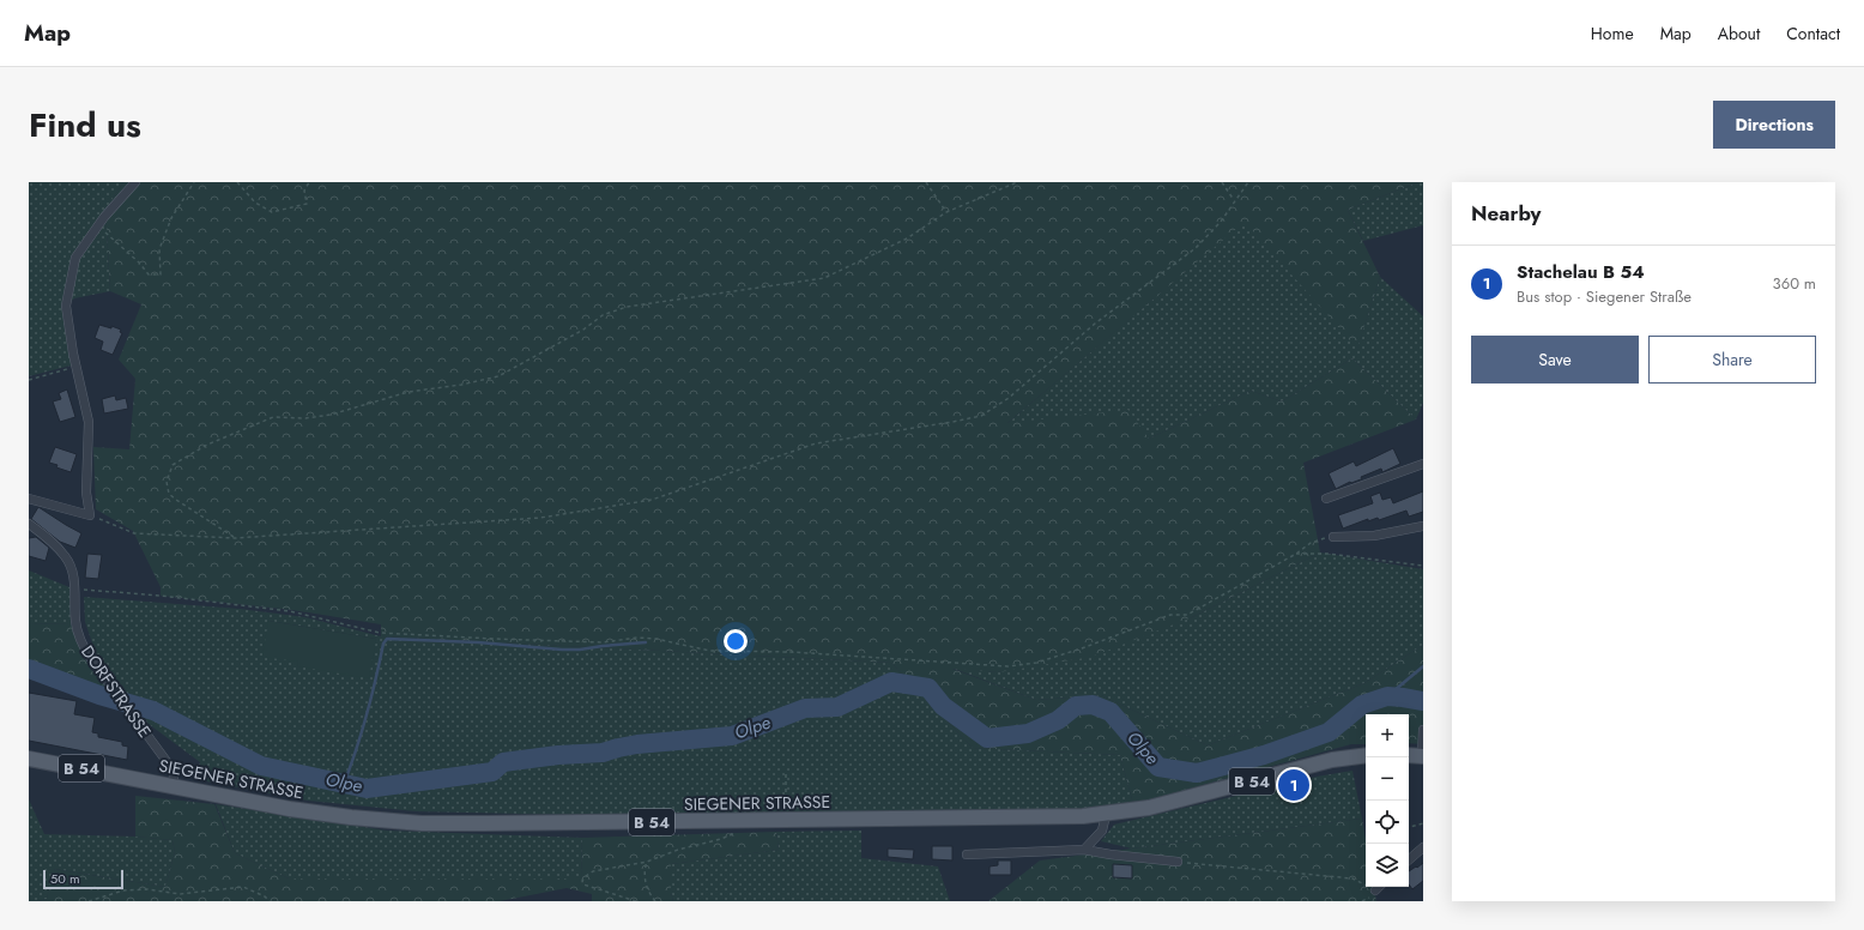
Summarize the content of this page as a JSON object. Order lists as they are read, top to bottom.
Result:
{
  "streets": {
    "main road": ["B 54", "SIEGENER STRASSE"],
    "street": ["DORFSTRASSE"]
  },
  "crossings": [
    ["DORFSTRASSE", "SIEGENER STRASSE"]
  ],
  "water": ["Olpe"],
  "scale_bar": "50 m",
  "page": {
    "header": "Map",
    "nav": [
      "Home",
      "Map",
      "About",
      "Contact"
    ],
    "title": "Find us",
    "buttons": [
      "Directions",
      ["Save", "Share"]
    ],
    "heading": "Nearby",
    "list": [
      {
        "mark": "1",
        "name": "Stachelau B 54",
        "note": "Bus stop · Siegener Straße",
        "value": "360 m"
      }
    ],
    "map_buttons": ["+", "−"],
    "pins": "1",
    "scale": "50 m"
  }
}
